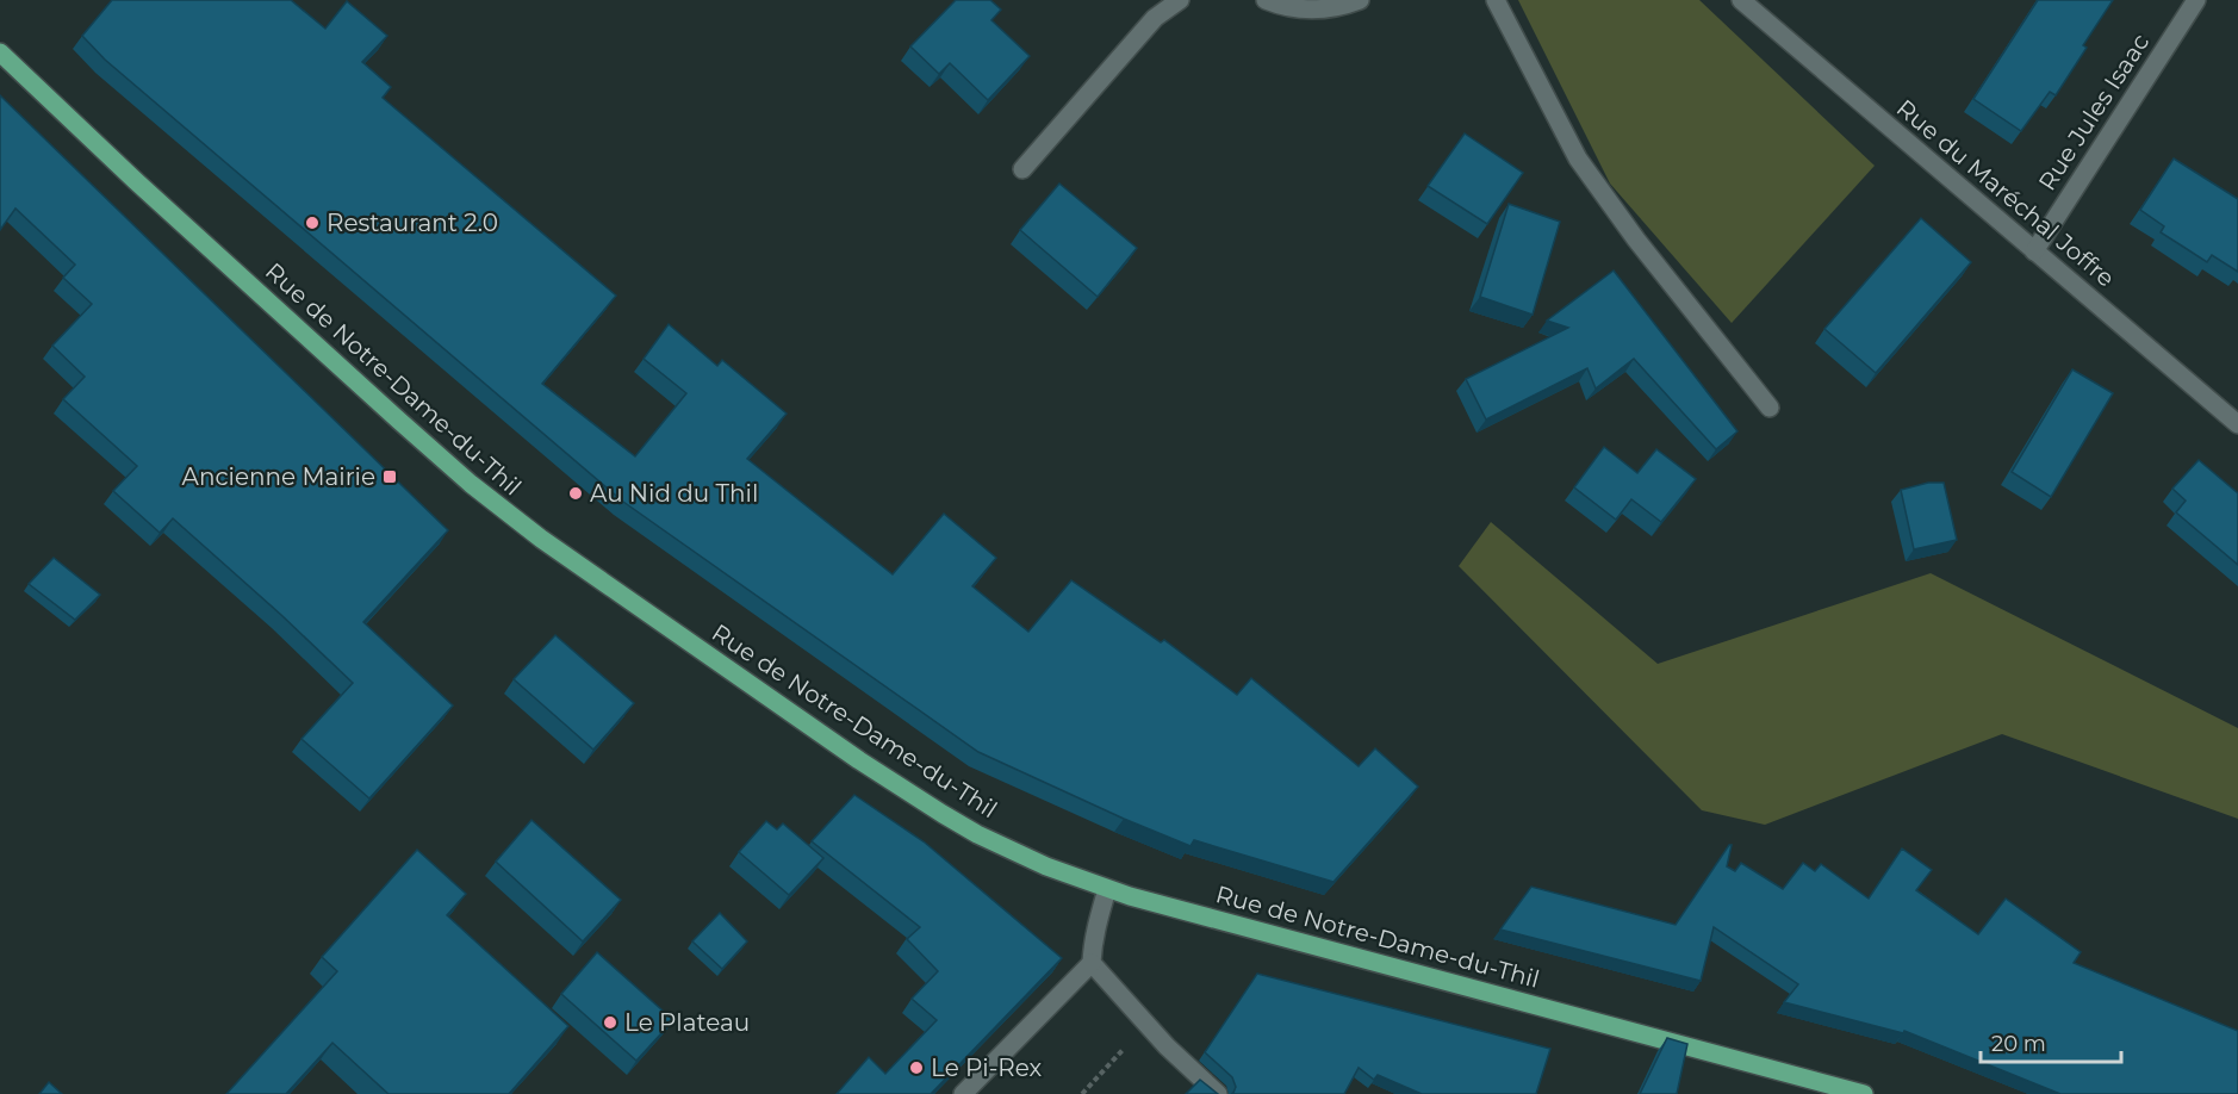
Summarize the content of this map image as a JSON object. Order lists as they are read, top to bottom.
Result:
{
  "streets": {
    "main road": ["Rue de Notre-Dame-du-Thil"],
    "street": ["Rue Jules Isaac", "Rue du Maréchal Joffre"]
  },
  "crossings": [
    ["Rue Jules Isaac", "Rue du Maréchal Joffre"]
  ],
  "places": {
    "other": [
      "Restaurant 2.0",
      "Au Nid du Thil",
      "Le Plateau",
      "Le Pi-Rex"
    ],
    "transit": ["Ancienne Mairie"]
  },
  "scale_bar": "20 m"
}
